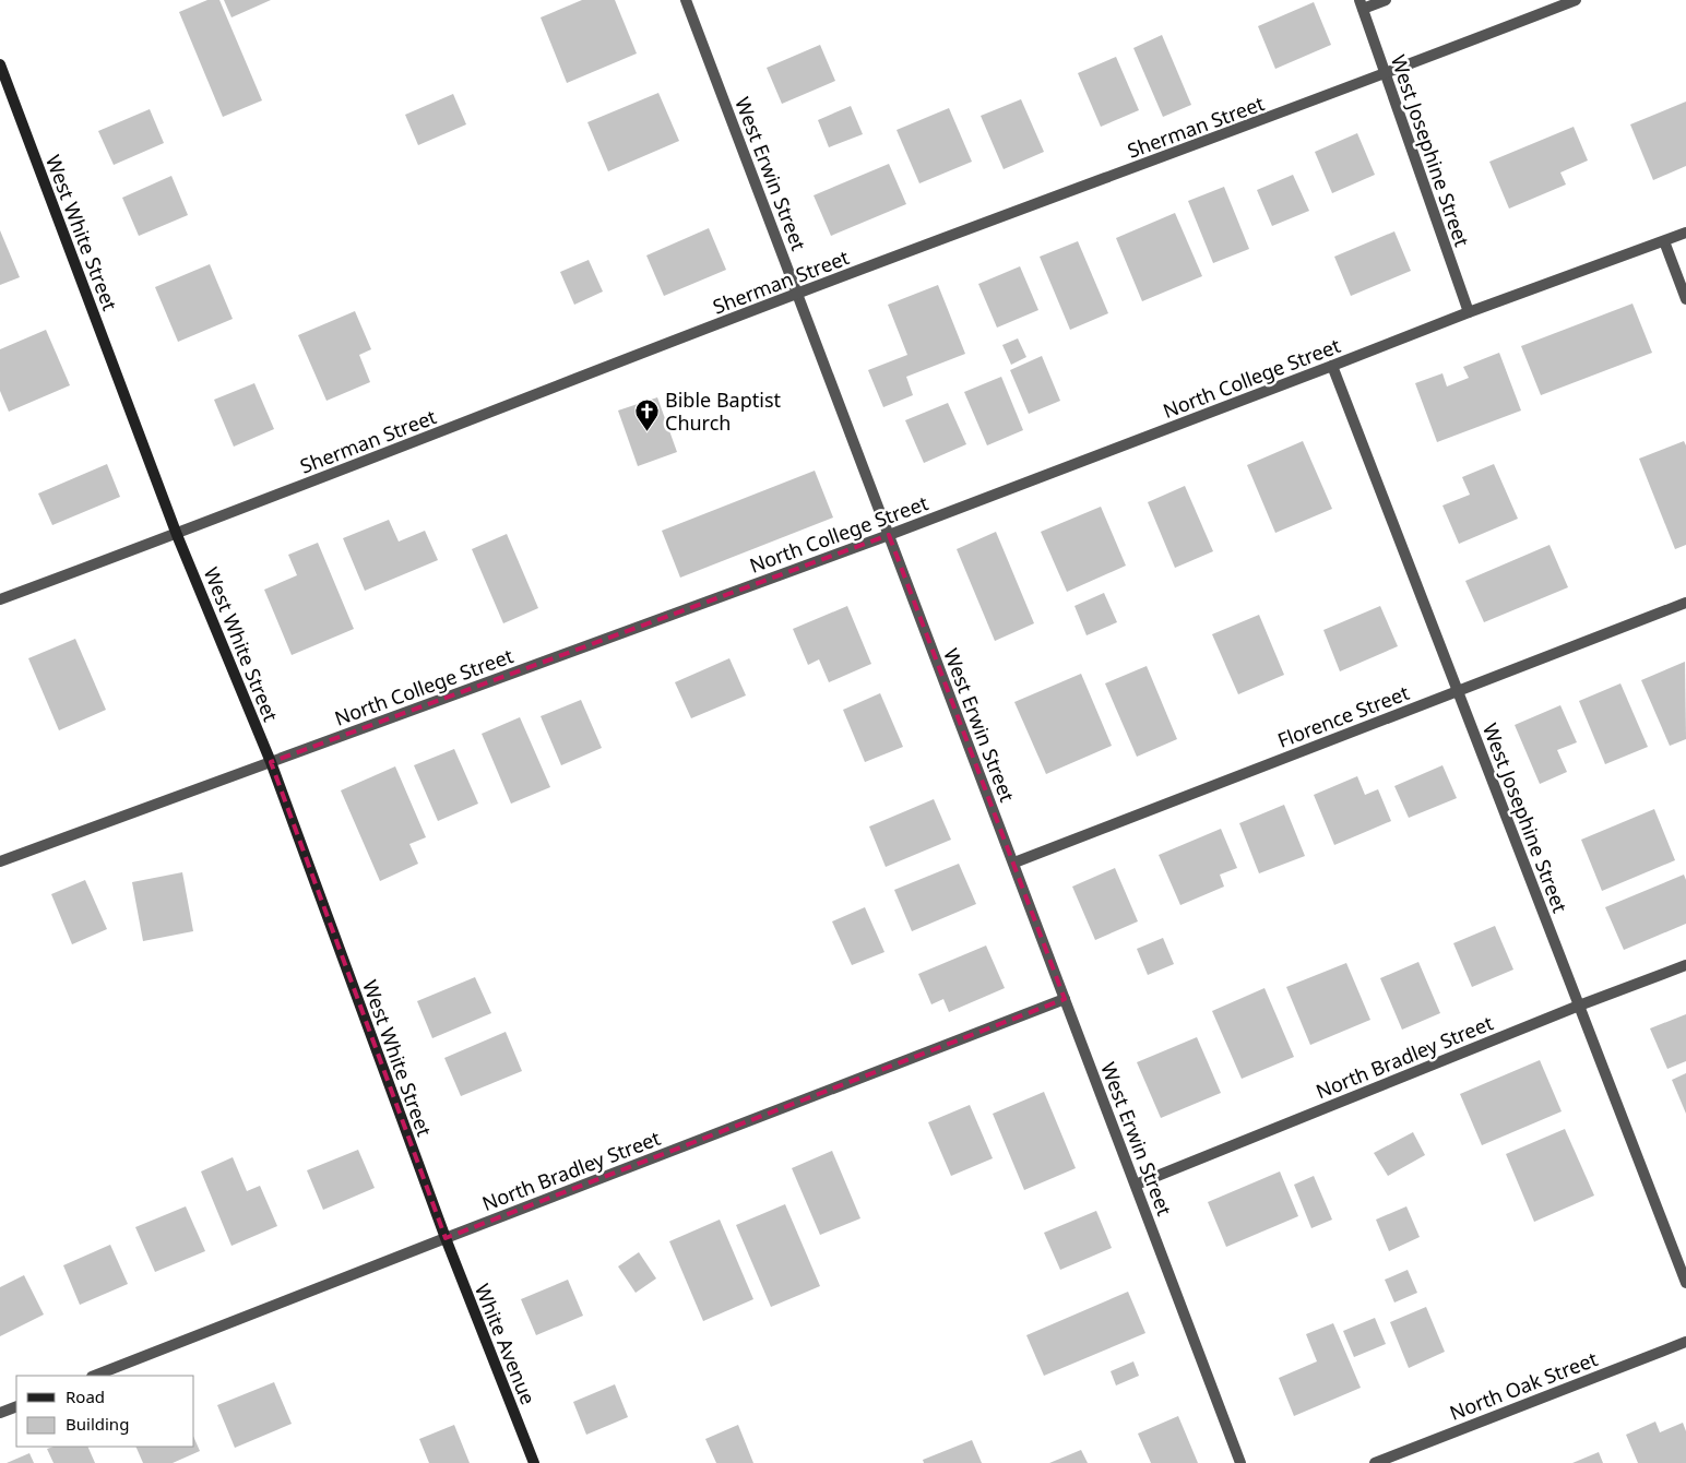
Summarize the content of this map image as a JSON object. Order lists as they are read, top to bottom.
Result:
{
  "streets": {
    "street": [
      "Sherman Street",
      "West Josephine Street",
      "West Erwin Street",
      "West White Street",
      "North College Street",
      "Florence Street",
      "North Bradley Street",
      "White Avenue",
      "North Oak Street"
    ]
  },
  "crossings": [
    ["Sherman Street", "West Josephine Street"],
    ["Sherman Street", "West Erwin Street"],
    ["Sherman Street", "West White Street"],
    ["West Josephine Street", "North College Street"],
    ["West Josephine Street", "Florence Street"],
    ["West Josephine Street", "North Bradley Street"],
    ["West Erwin Street", "North College Street"],
    ["West Erwin Street", "Florence Street"],
    ["West Erwin Street", "North Bradley Street"],
    ["West White Street", "North College Street"],
    ["West White Street", "North Bradley Street"],
    ["West White Street", "White Avenue"],
    ["North Bradley Street", "White Avenue"]
  ],
  "places": {
    "church": ["Bible Baptist Church"]
  },
  "legend": ["Road", "Building"]
}
